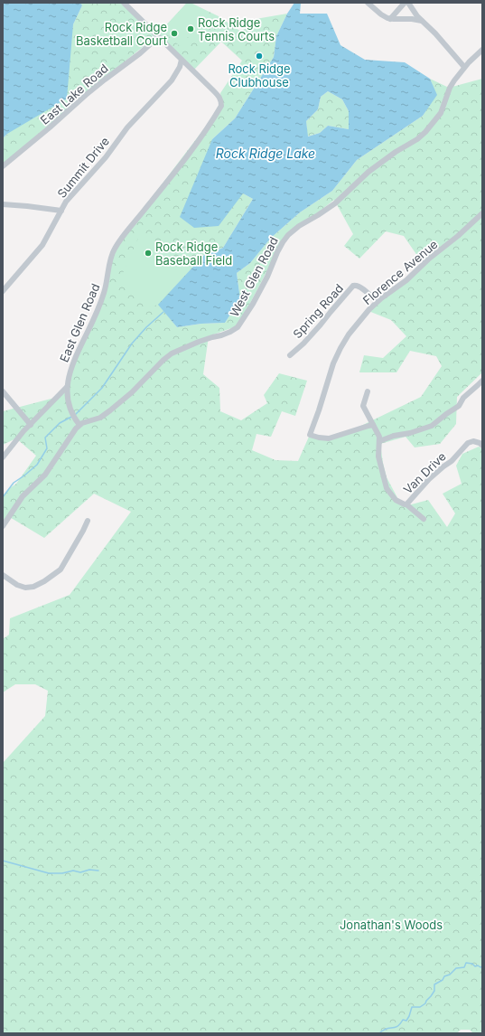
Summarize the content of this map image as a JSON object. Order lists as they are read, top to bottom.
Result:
{
  "streets": {
    "street": [
      "East Lake Road",
      "Summit Drive",
      "Florence Avenue",
      "West Glen Road",
      "Spring Road",
      "East Glen Road",
      "Van Drive"
    ]
  },
  "crossings": [
    ["Summit Drive", "East Glen Road"],
    ["Florence Avenue", "Spring Road"],
    ["Florence Avenue", "Van Drive"]
  ],
  "water": ["Rock Ridge Lake"],
  "parks": ["Jonathan's Woods"],
  "places": [
    "Rock Ridge Tennis Courts",
    "Rock Ridge Basketball Court",
    "Rock Ridge Clubhouse",
    "Rock Ridge Baseball Field"
  ]
}
